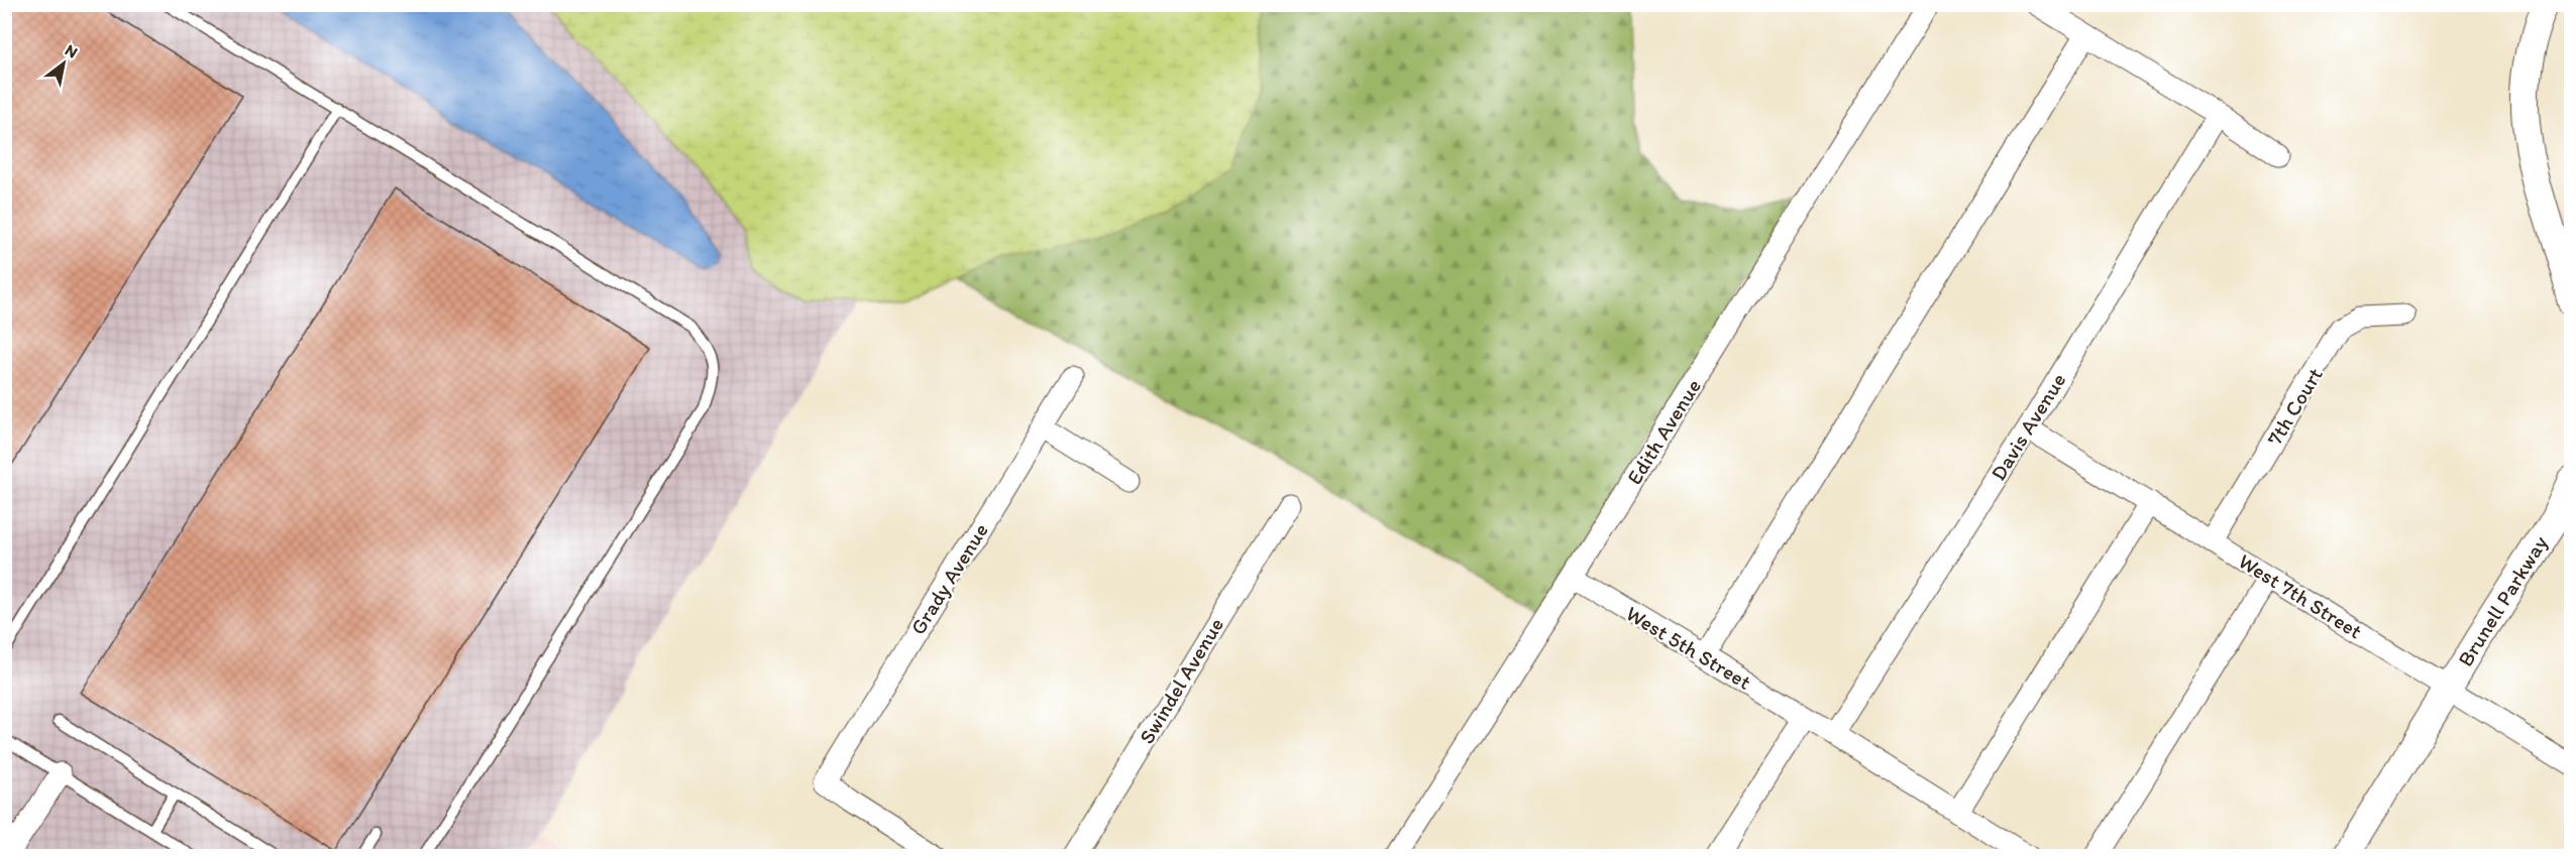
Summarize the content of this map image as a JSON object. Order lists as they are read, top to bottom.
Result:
{
  "streets": {
    "street": [
      "7th Court",
      "Davis Avenue",
      "Edith Avenue",
      "Grady Avenue",
      "West 7th Street",
      "Brunell Parkway",
      "West 5th Street",
      "Swindel Avenue"
    ]
  },
  "crossings": [
    ["7th Court", "West 7th Street"],
    ["Davis Avenue", "West 7th Street"],
    ["Davis Avenue", "West 5th Street"],
    ["Edith Avenue", "West 5th Street"],
    ["West 7th Street", "Brunell Parkway"]
  ],
  "north": "top right"
}
